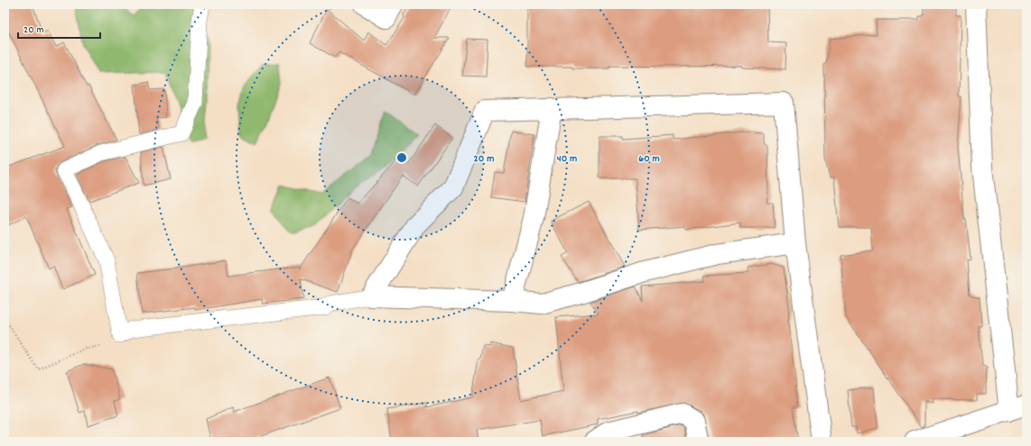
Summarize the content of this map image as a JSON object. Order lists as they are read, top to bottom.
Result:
{
  "scale_bar": "20 m",
  "rings": ["20 m", "40 m", "60 m"]
}
